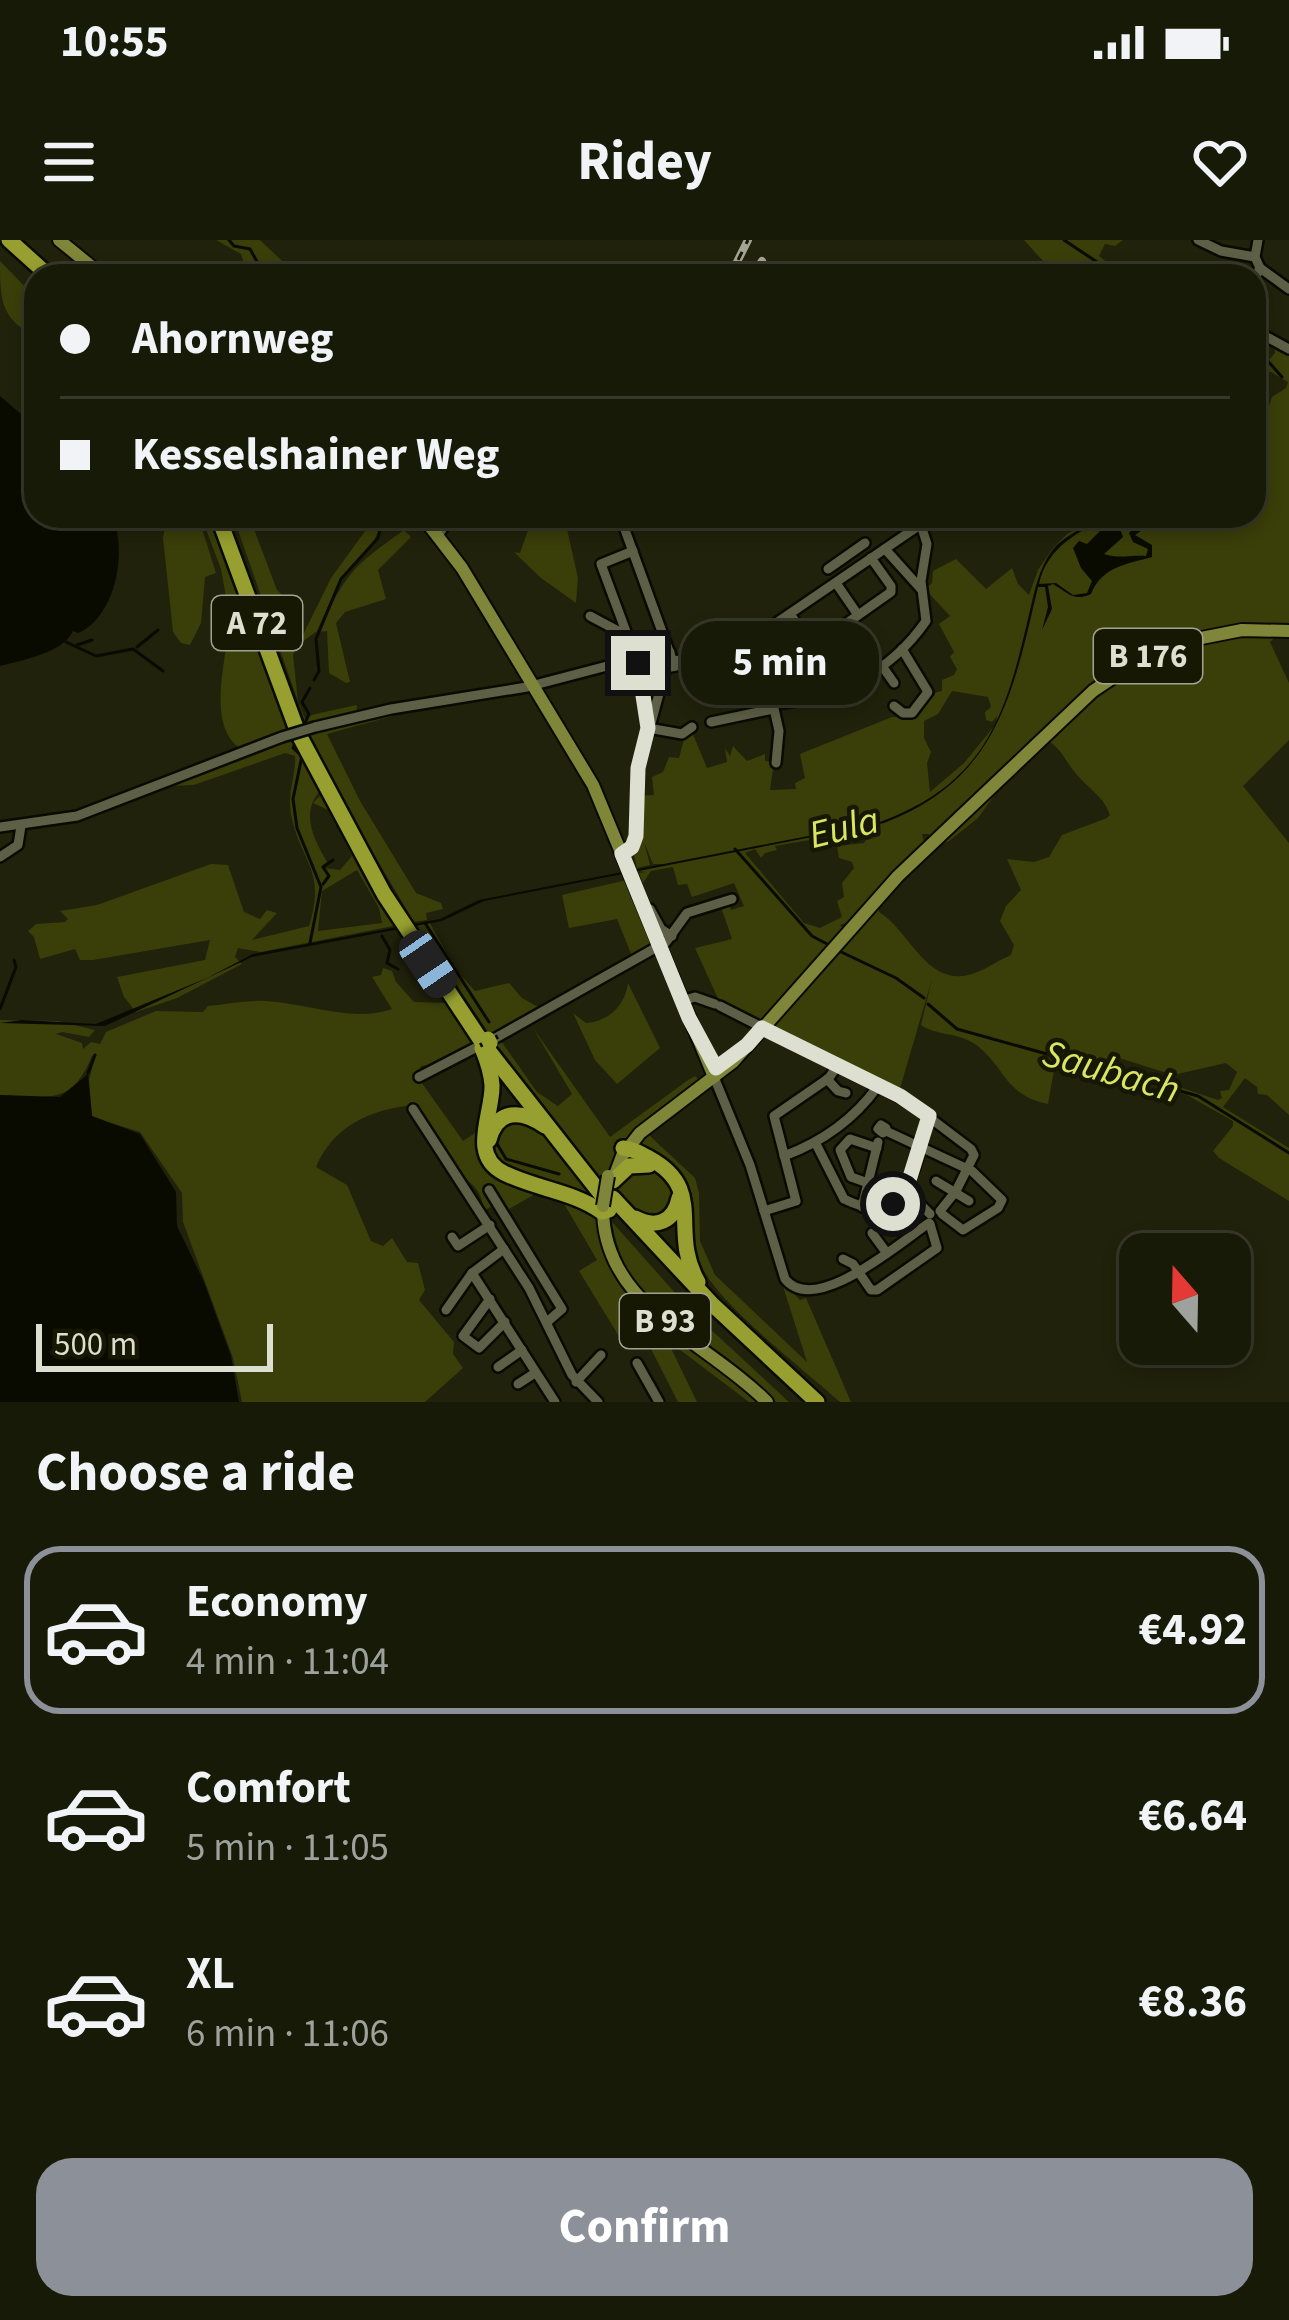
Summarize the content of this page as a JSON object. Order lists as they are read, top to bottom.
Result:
{
  "streets": {
    "highway": ["A 72"],
    "main road": ["B 176", "B 93"]
  },
  "crossings": [
    ["A 72", "B 93"]
  ],
  "water": ["Eula", "Saubach"],
  "scale_bar": "500 m",
  "north": "top",
  "page": {
    "status": "10:55",
    "header": "Ridey",
    "banner": ["Ahornweg", "Kesselshainer Weg"],
    "bubble": "5 min",
    "scale": "500 m",
    "heading": "Choose a ride",
    "list": [
      {
        "name": "Economy",
        "note": "4 min · 11:04",
        "value": "€4.92"
      },
      {
        "name": "Comfort",
        "note": "5 min · 11:05",
        "value": "€6.64"
      },
      {
        "name": "XL",
        "note": "6 min · 11:06",
        "value": "€8.36"
      }
    ],
    "buttons": "Confirm"
  }
}
